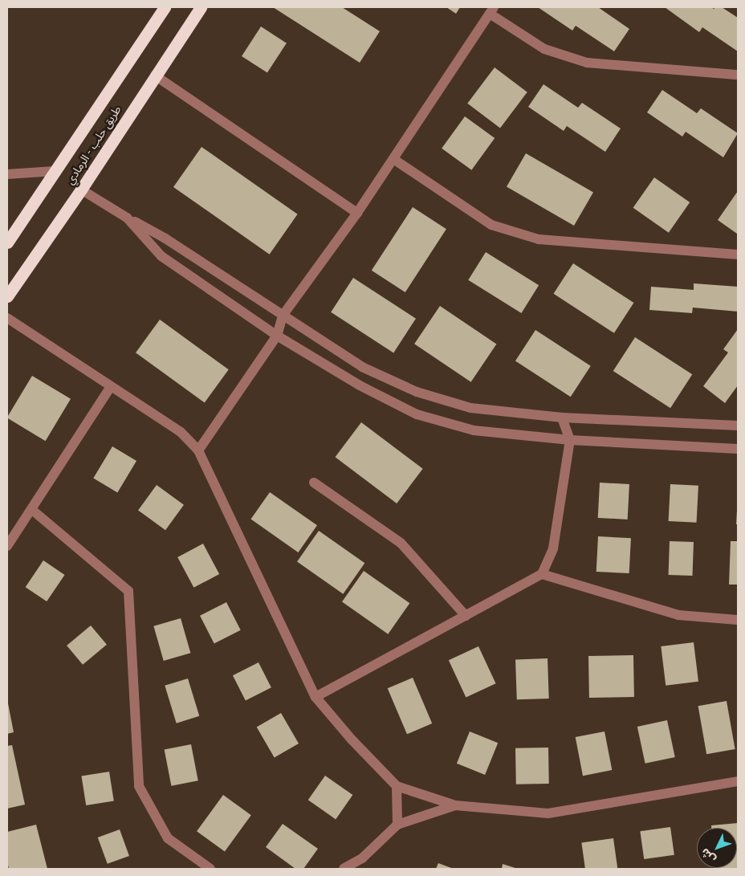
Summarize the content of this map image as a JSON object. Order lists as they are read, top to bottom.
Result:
{
  "streets": {
    "highway": ["طريق حلب - الرمادي"]
  },
  "north": "bottom left"
}
